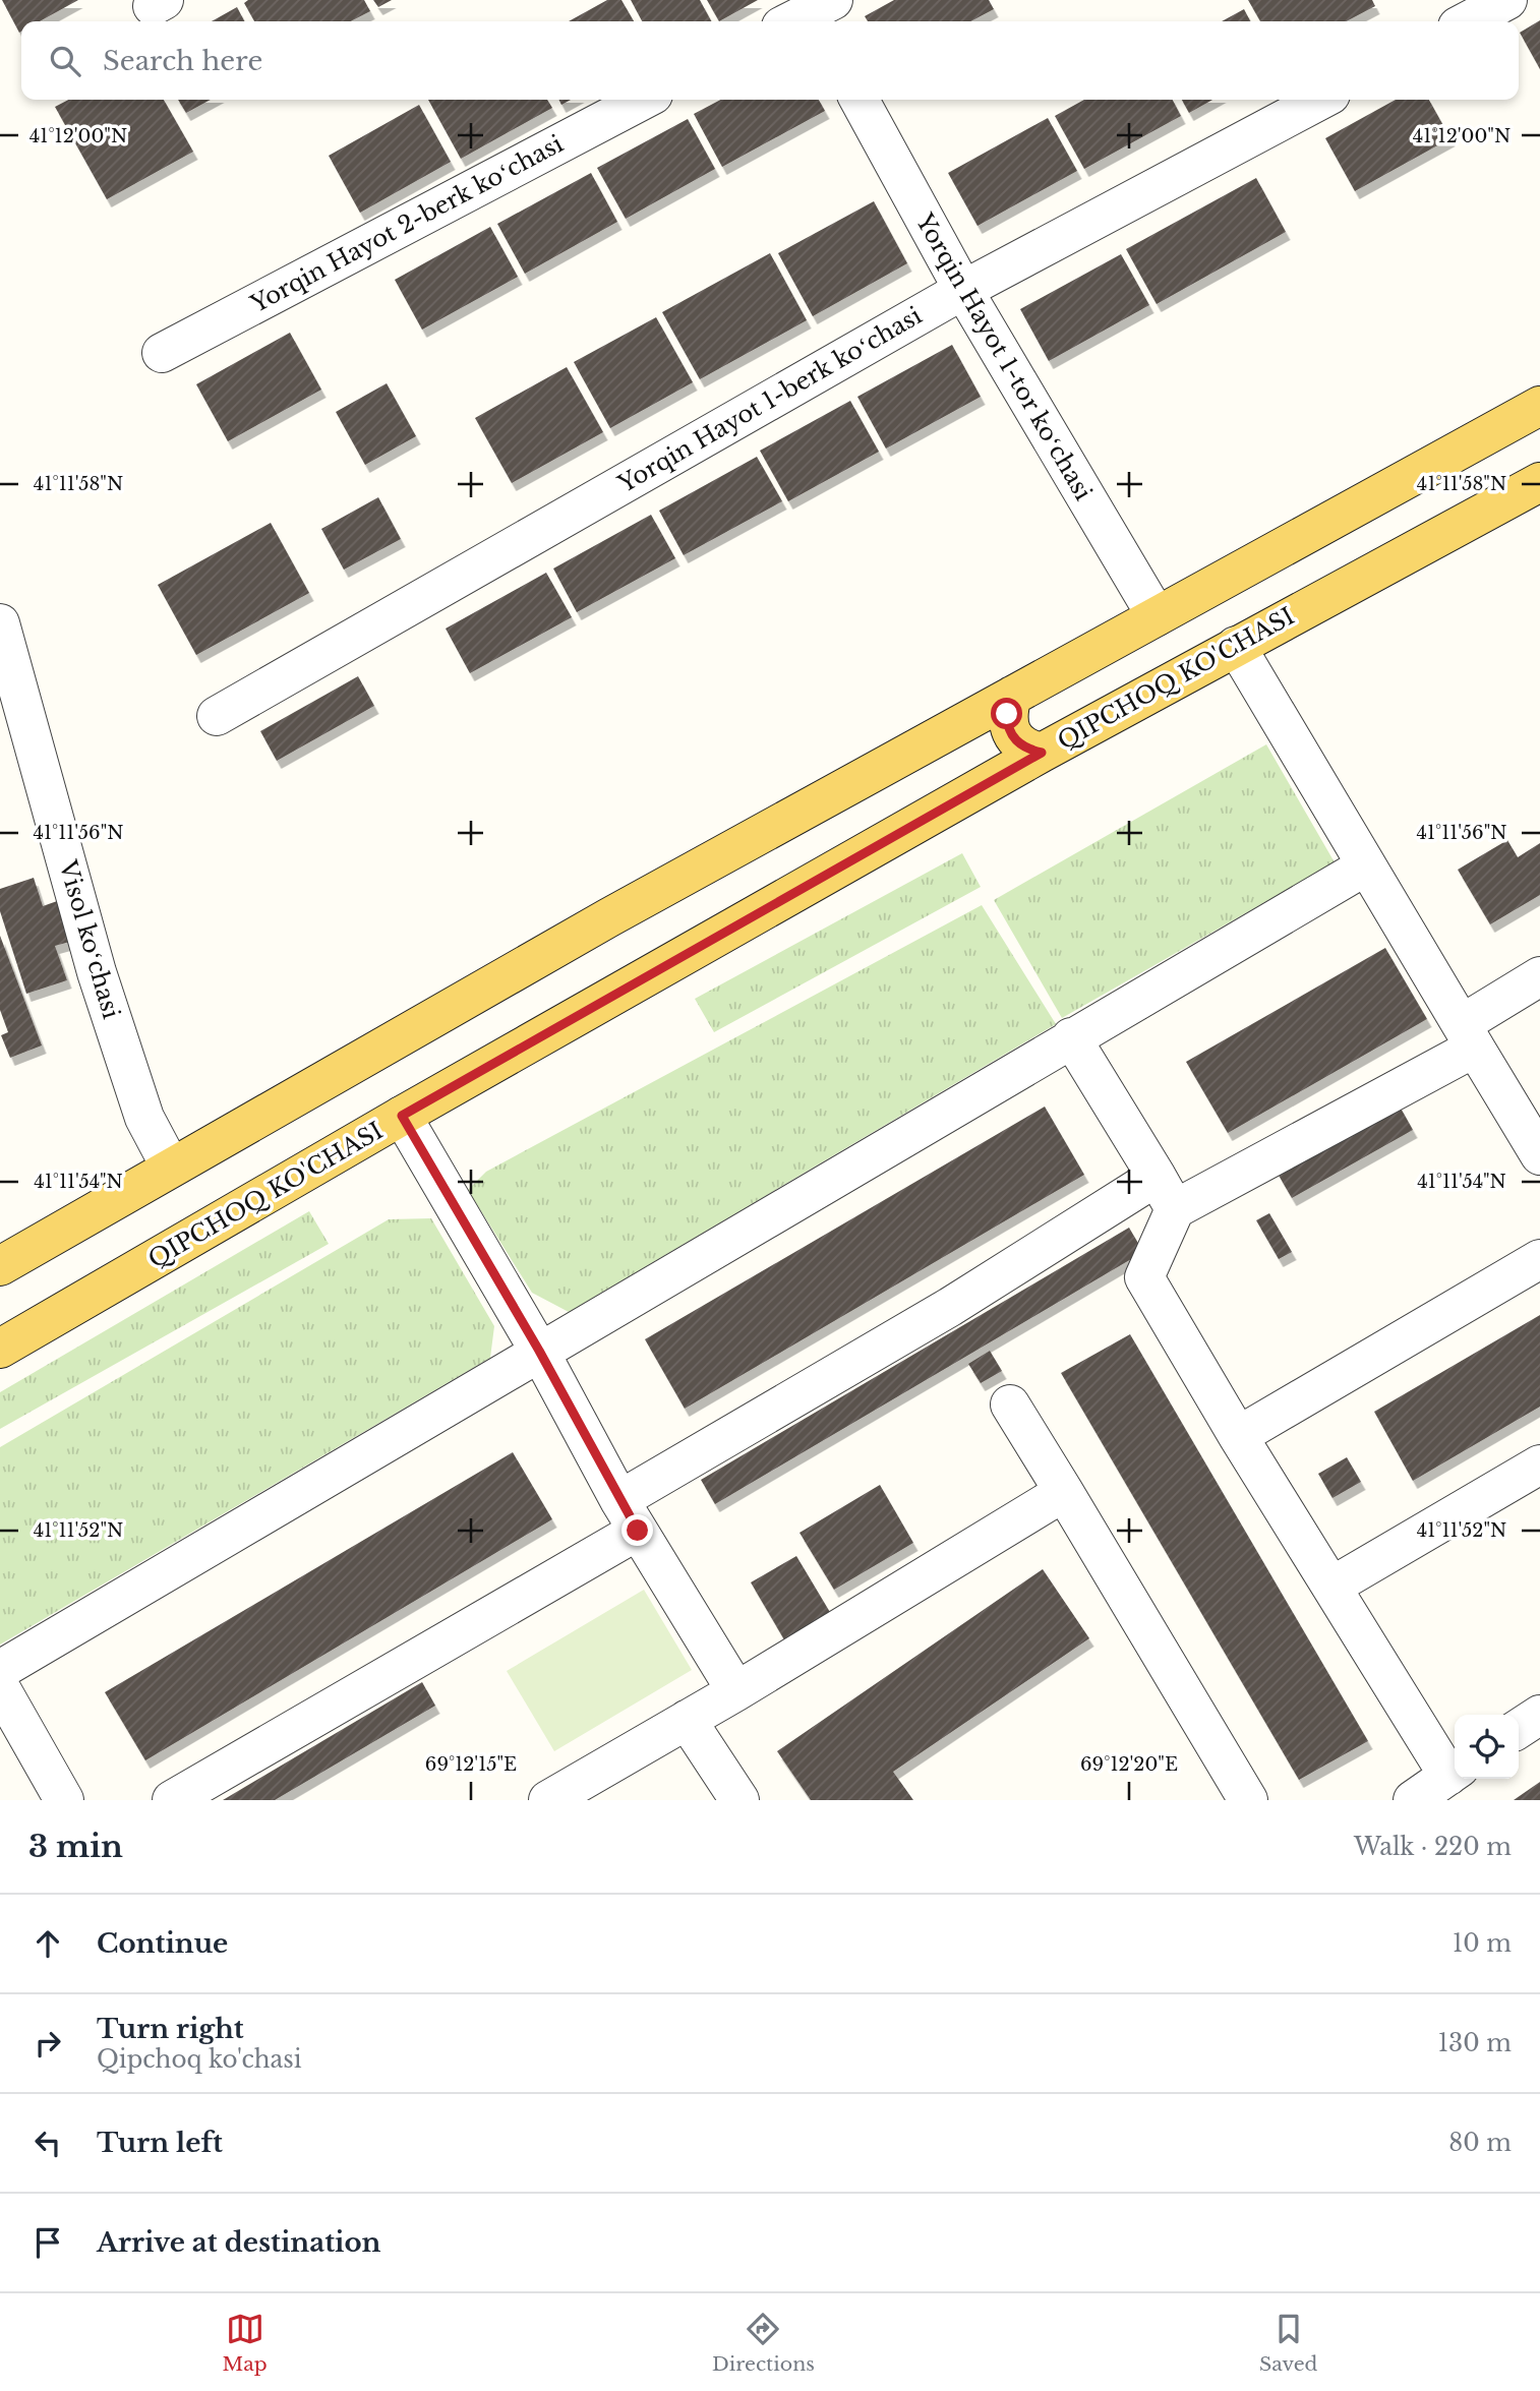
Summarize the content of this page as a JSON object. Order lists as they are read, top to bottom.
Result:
{
  "streets": {
    "main road": ["QIPCHOQ KO'CHASI"],
    "street": [
      "Yorqin Hayot 2-berk koʻchasi",
      "Yorqin Hayot 1-tor koʻchasi",
      "Yorqin Hayot 1-berk koʻchasi",
      "Visol koʻchasi"
    ]
  },
  "crossings": [
    ["Yorqin Hayot 1-tor koʻchasi", "Yorqin Hayot 1-berk koʻchasi"]
  ],
  "page": {
    "search": "Search here",
    "heading": ["3 min", "Walk · 220 m"],
    "list": [
      ["Continue", "10 m"],
      ["Turn right", "Qipchoq ko'chasi", "130 m"],
      ["Turn left", "80 m"],
      "Arrive at destination"
    ],
    "nav": ["Map", "Directions", "Saved"]
  },
  "coordinates": [
    "41°12'00\"N",
    "41°11'58\"N",
    "41°11'56\"N",
    "41°11'54\"N",
    "41°11'52\"N",
    "69°12'15\"E",
    "69°12'20\"E"
  ]
}
